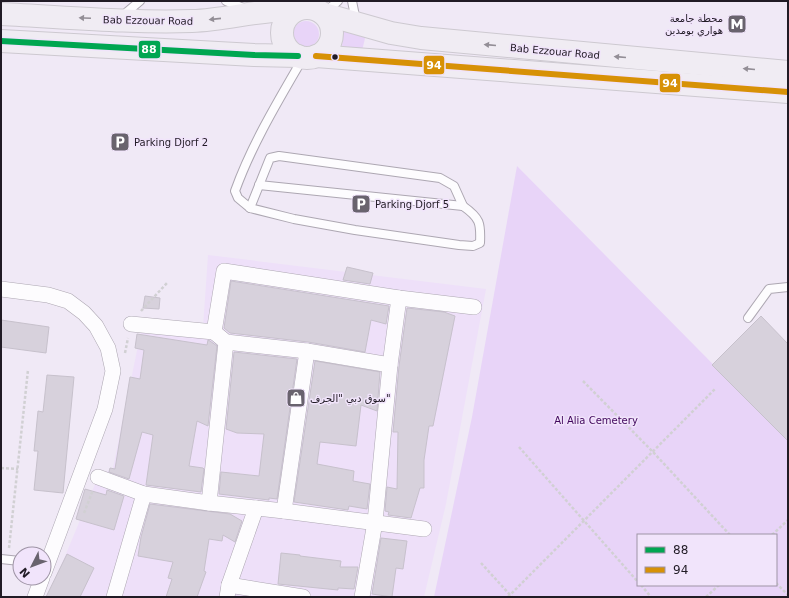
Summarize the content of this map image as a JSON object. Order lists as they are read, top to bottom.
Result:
{
  "streets": {
    "main road": ["Bab Ezzouar Road"]
  },
  "parks": ["Al Alia Cemetery"],
  "places": {
    "metro station": ["محطة جامعة هواري بومدين"],
    "parking": ["Parking Djorf 2", "Parking Djorf 5"],
    "shop": ["سوق دبي \"الجرف\""]
  },
  "lines": ["transit line 88", "transit line 94"],
  "legend": ["88", "94"],
  "north": "bottom left"
}
